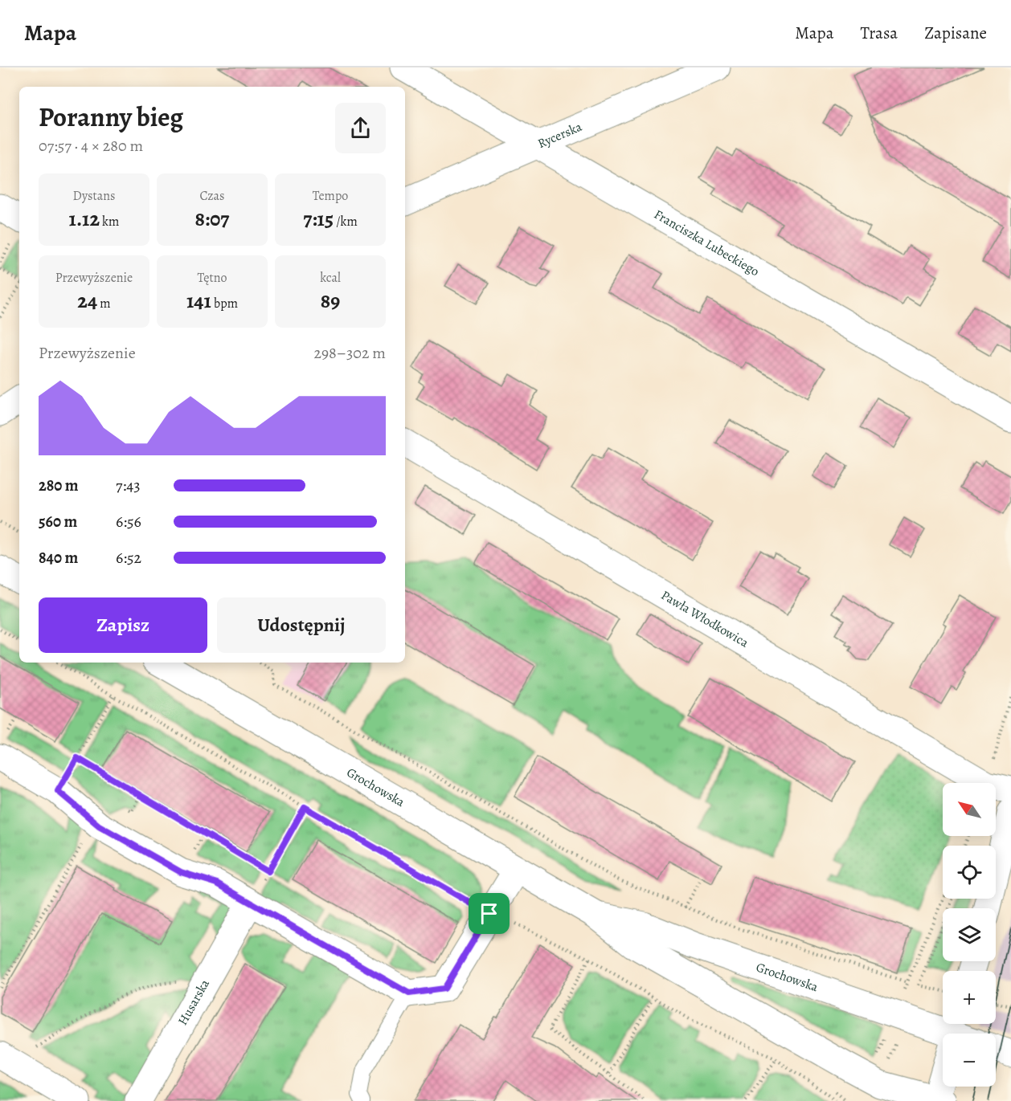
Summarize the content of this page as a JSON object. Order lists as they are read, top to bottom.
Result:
{
  "streets": {
    "street": [
      "Rycerska",
      "Franciszka Lubeckiego",
      "Pawła Włodkowica",
      "Grochowska",
      "Husarska"
    ]
  },
  "crossings": [
    ["Rycerska", "Franciszka Lubeckiego"]
  ],
  "north": "top left",
  "page": {
    "header": "Mapa",
    "nav": ["Mapa", "Trasa", "Zapisane"],
    "heading": ["Poranny bieg", "07:57 · 4 × 280 m"],
    "stats": [
      ["Dystans", "1.12 km"],
      ["Czas", "8:07"],
      ["Tempo", "7:15 /km"],
      ["Przewyższenie", "24 m"],
      ["Tętno", "141 bpm"],
      ["kcal", "89"]
    ],
    "chart": ["Przewyższenie", "298–302 m"],
    "list": [
      {
        "name": "280 m",
        "note": "7:43"
      },
      {
        "name": "560 m",
        "note": "6:56"
      },
      {
        "name": "840 m",
        "note": "6:52"
      }
    ],
    "buttons": ["Zapisz", "Udostępnij"],
    "map_buttons": ["+", "−"]
  }
}
